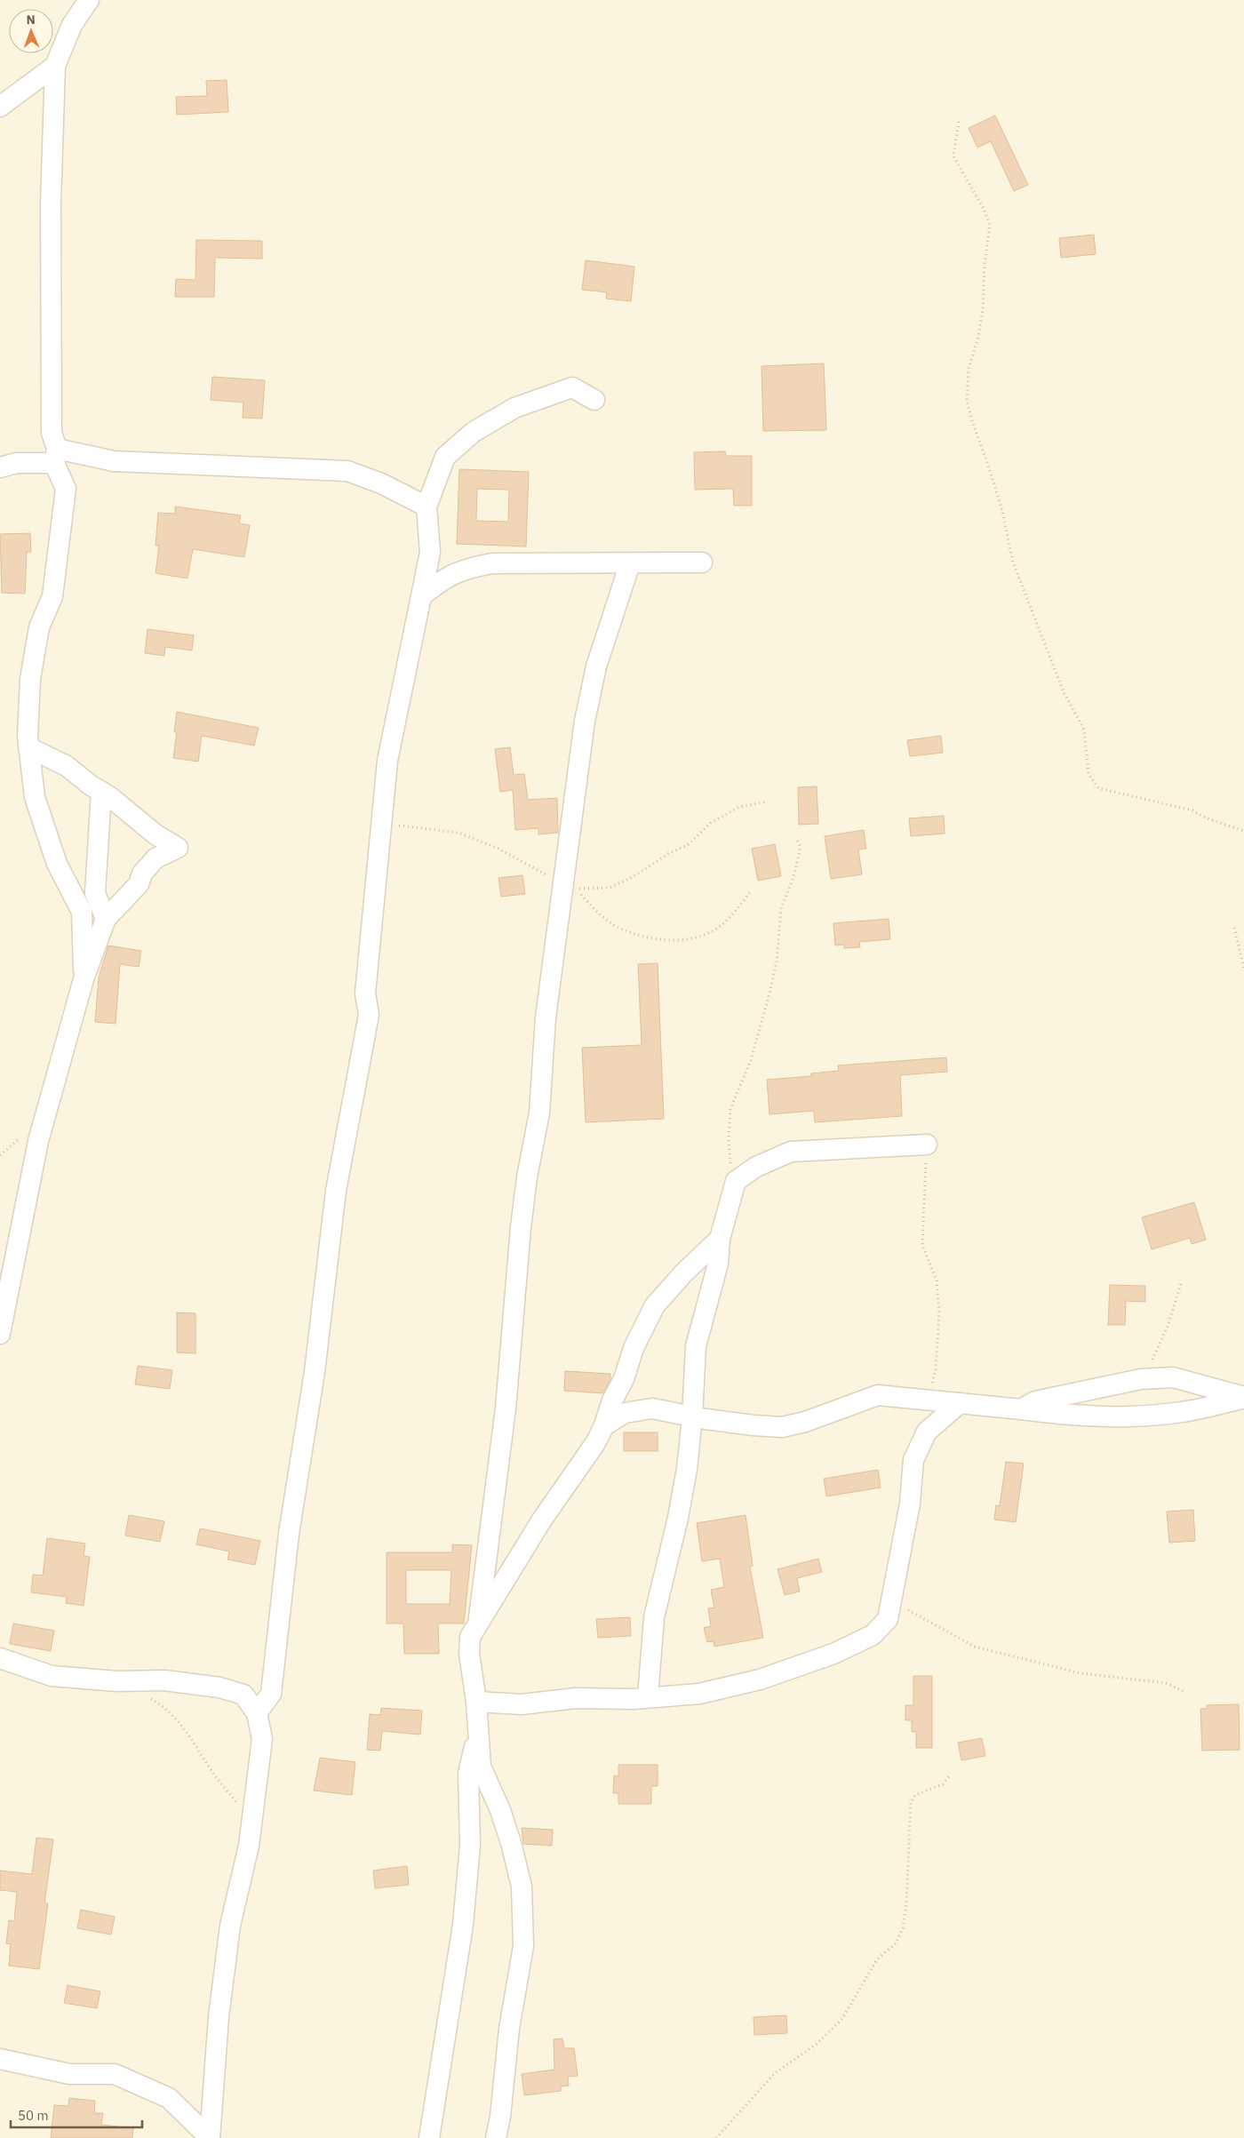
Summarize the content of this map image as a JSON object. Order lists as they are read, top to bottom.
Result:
{
  "scale_bar": "50 m",
  "north": "top"
}
